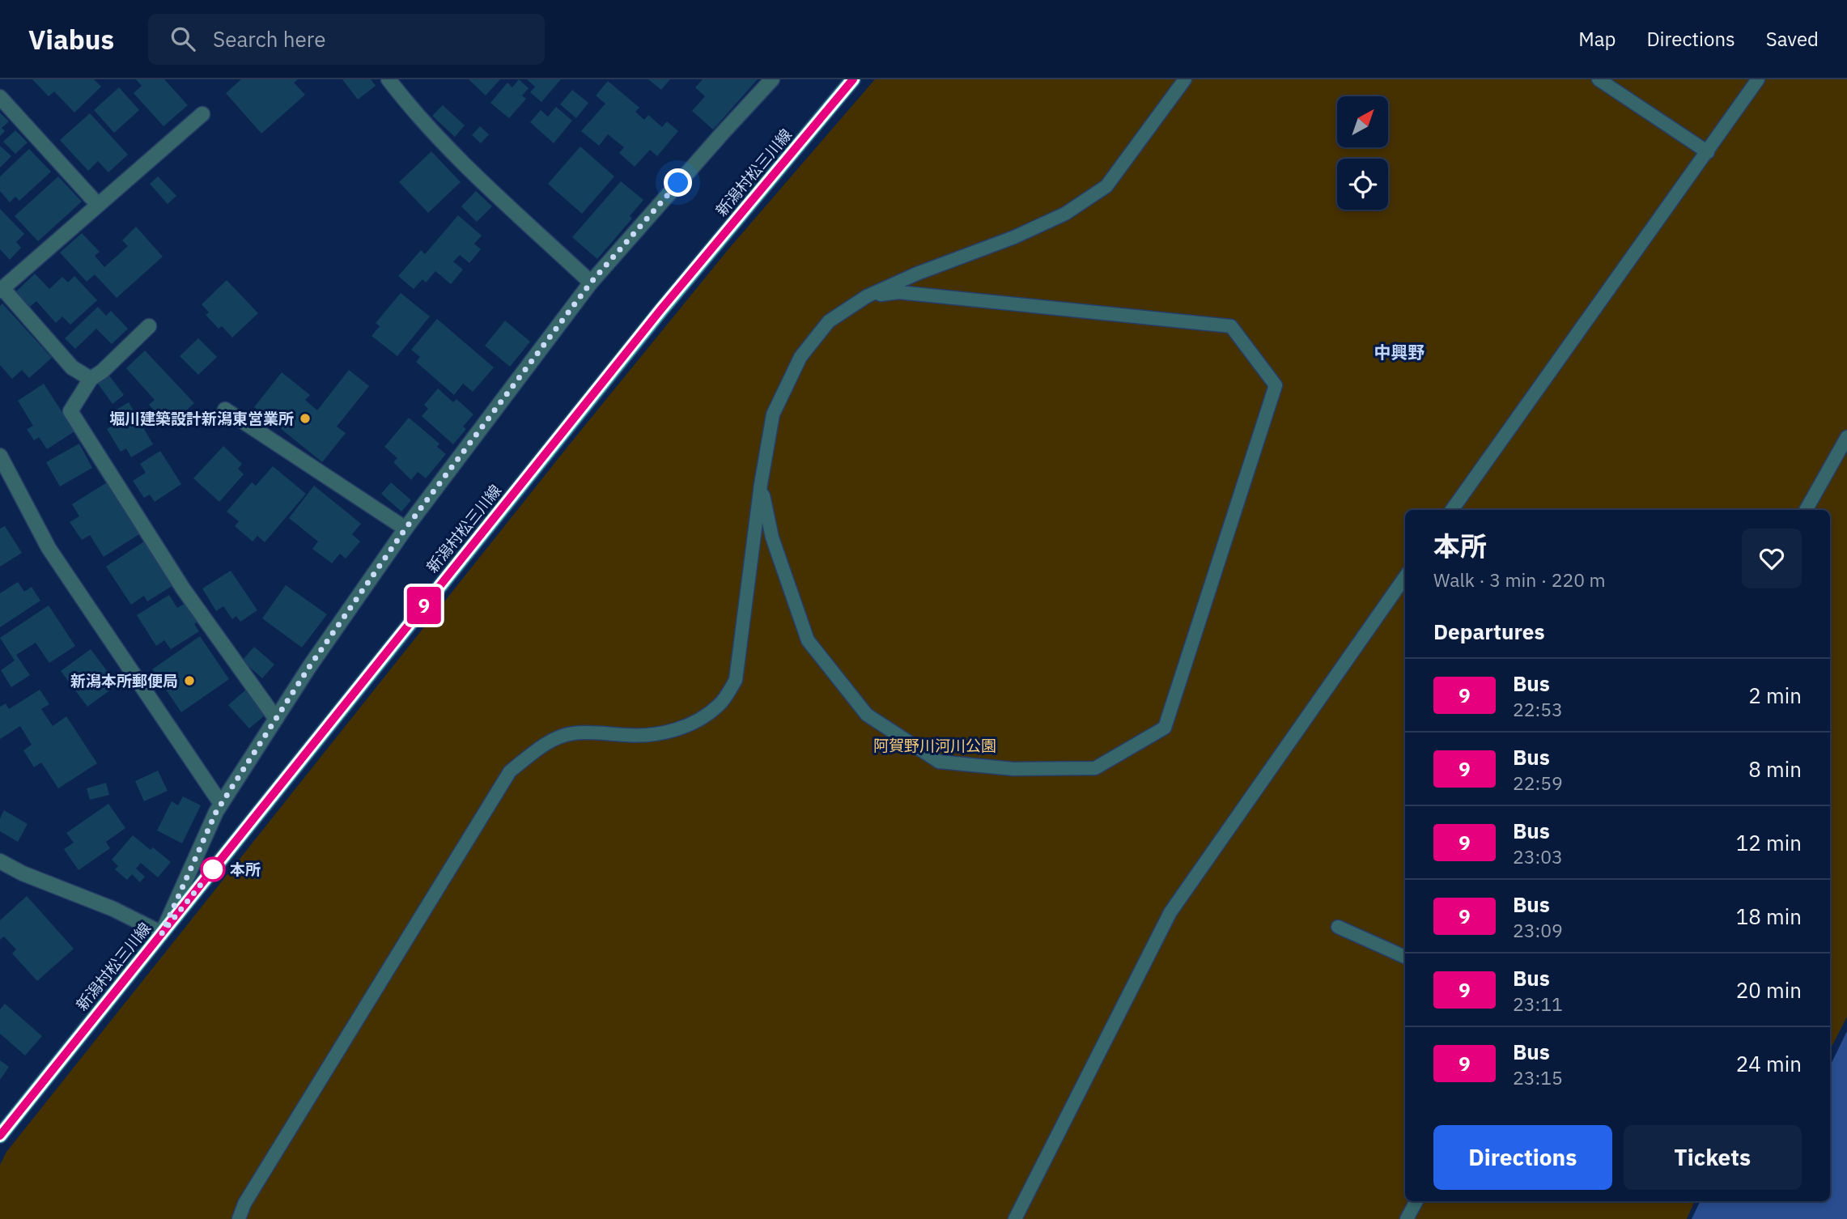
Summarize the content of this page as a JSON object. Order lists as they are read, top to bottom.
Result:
{
  "streets": {
    "main road": ["新潟村松三川線"]
  },
  "districts": ["中興野"],
  "parks": ["阿賀野川河川公園"],
  "places": ["堀川建築設計新潟東営業所", "新潟本所郵便局", "本所"],
  "lines": ["bus line 9"],
  "north": "top right",
  "page": {
    "header": "Viabus",
    "search": "Search here",
    "nav": ["Map", "Directions", "Saved"],
    "on_map": "9",
    "heading": [
      ["本所", "Walk · 3 min · 220 m"],
      "Departures"
    ],
    "list": [
      {
        "mark": "9",
        "name": "Bus",
        "note": "22:53",
        "value": "2 min"
      },
      {
        "mark": "9",
        "name": "Bus",
        "note": "22:59",
        "value": "8 min"
      },
      {
        "mark": "9",
        "name": "Bus",
        "note": "23:03",
        "value": "12 min"
      },
      {
        "mark": "9",
        "name": "Bus",
        "note": "23:09",
        "value": "18 min"
      },
      {
        "mark": "9",
        "name": "Bus",
        "note": "23:11",
        "value": "20 min"
      },
      {
        "mark": "9",
        "name": "Bus",
        "note": "23:15",
        "value": "24 min"
      }
    ],
    "buttons": ["Directions", "Tickets"]
  }
}
